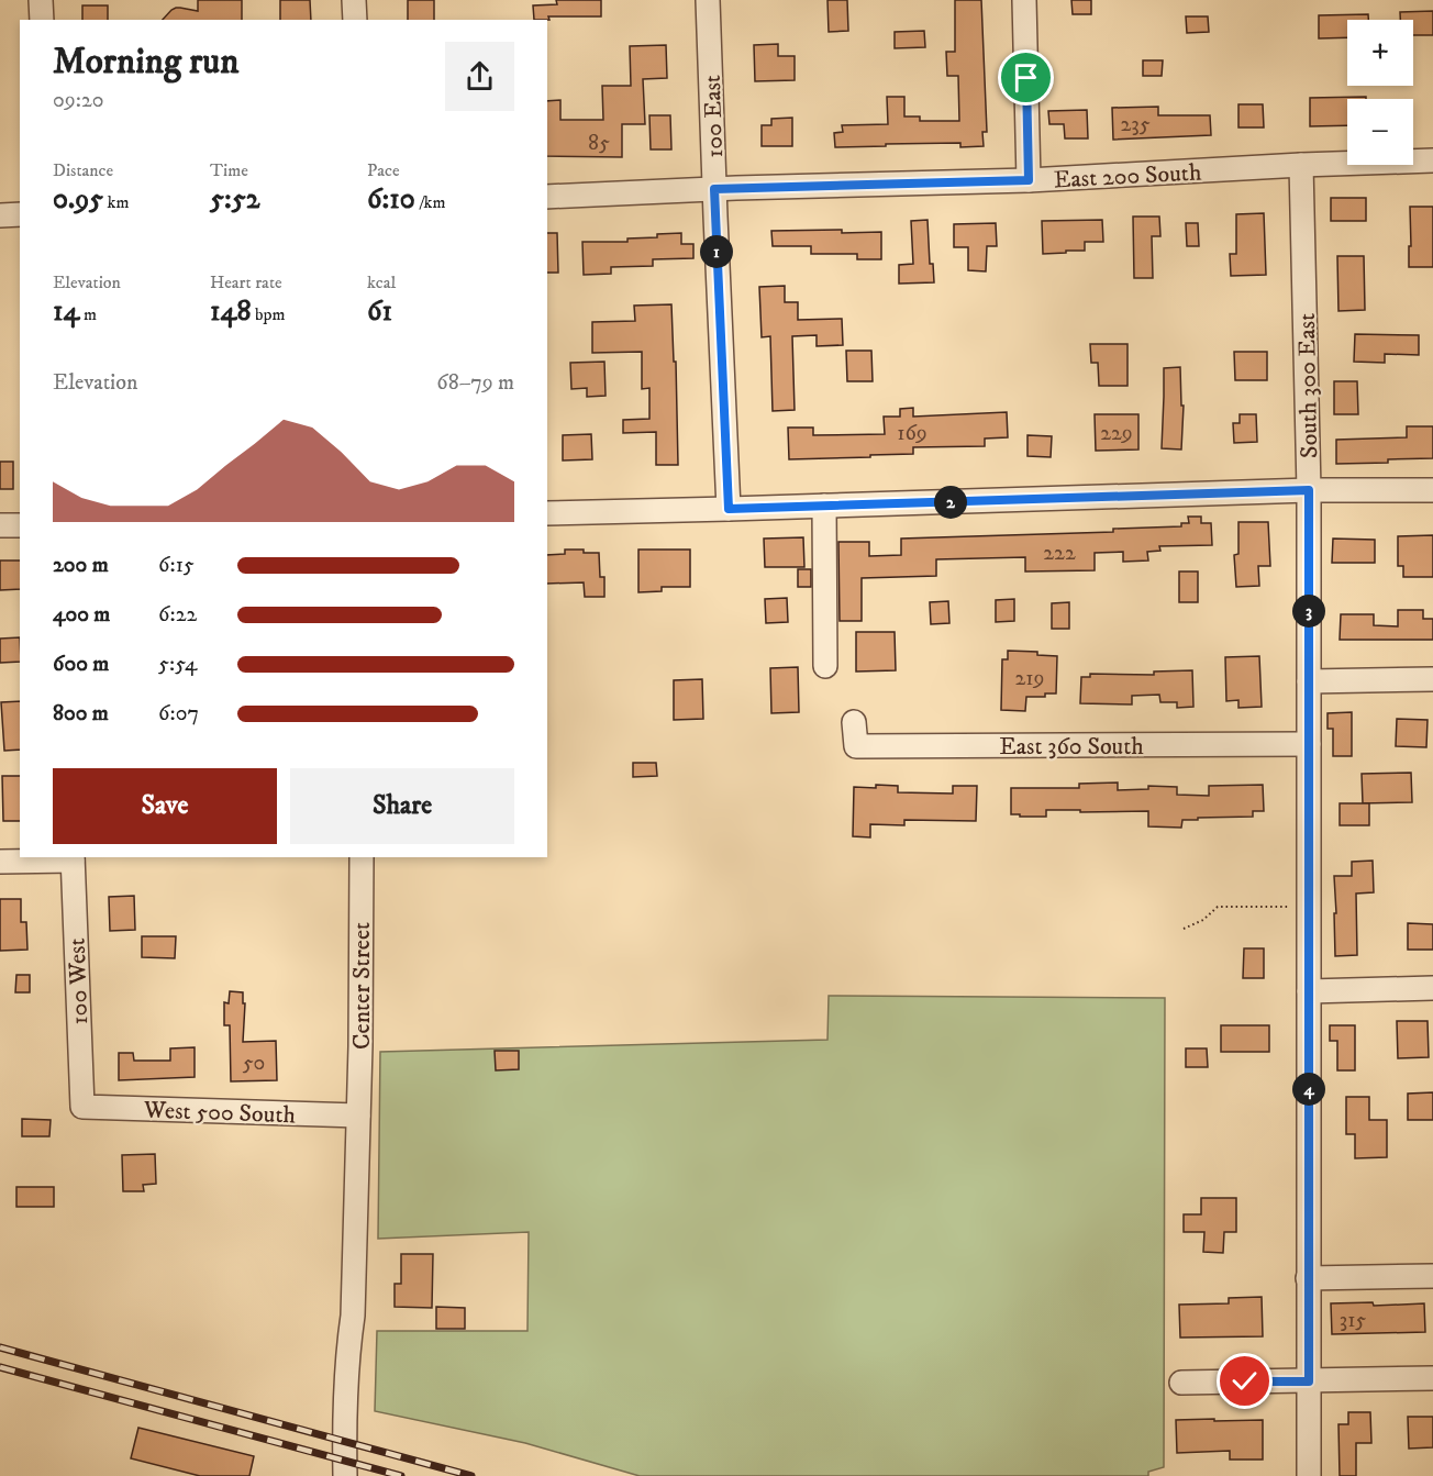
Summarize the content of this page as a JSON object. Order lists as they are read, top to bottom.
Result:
{
  "streets": {
    "street": [
      "100 East",
      "East 200 South",
      "South 300 East",
      "East 360 South",
      "100 West",
      "Center Street",
      "West 500 South"
    ]
  },
  "crossings": [
    ["100 East", "East 200 South"],
    ["East 200 South", "South 300 East"],
    ["South 300 East", "East 360 South"],
    ["100 West", "West 500 South"],
    ["Center Street", "West 500 South"]
  ],
  "house_numbers": [
    "235",
    "85",
    "169",
    "229",
    "222",
    "219",
    "50",
    "315"
  ],
  "page": {
    "map_buttons": ["+", "−"],
    "heading": ["Morning run", "09:20"],
    "stats": [
      ["Distance", "0.95 km"],
      ["Time", "5:52"],
      ["Pace", "6:10 /km"],
      ["Elevation", "14 m"],
      ["Heart rate", "148 bpm"],
      ["kcal", "61"]
    ],
    "pins": [
      "1",
      "2",
      "3",
      "4"
    ],
    "chart": ["Elevation", "68–79 m"],
    "list": [
      {
        "name": "200 m",
        "note": "6:15"
      },
      {
        "name": "400 m",
        "note": "6:22"
      },
      {
        "name": "600 m",
        "note": "5:54"
      },
      {
        "name": "800 m",
        "note": "6:07"
      }
    ],
    "buttons": ["Save", "Share"]
  }
}
